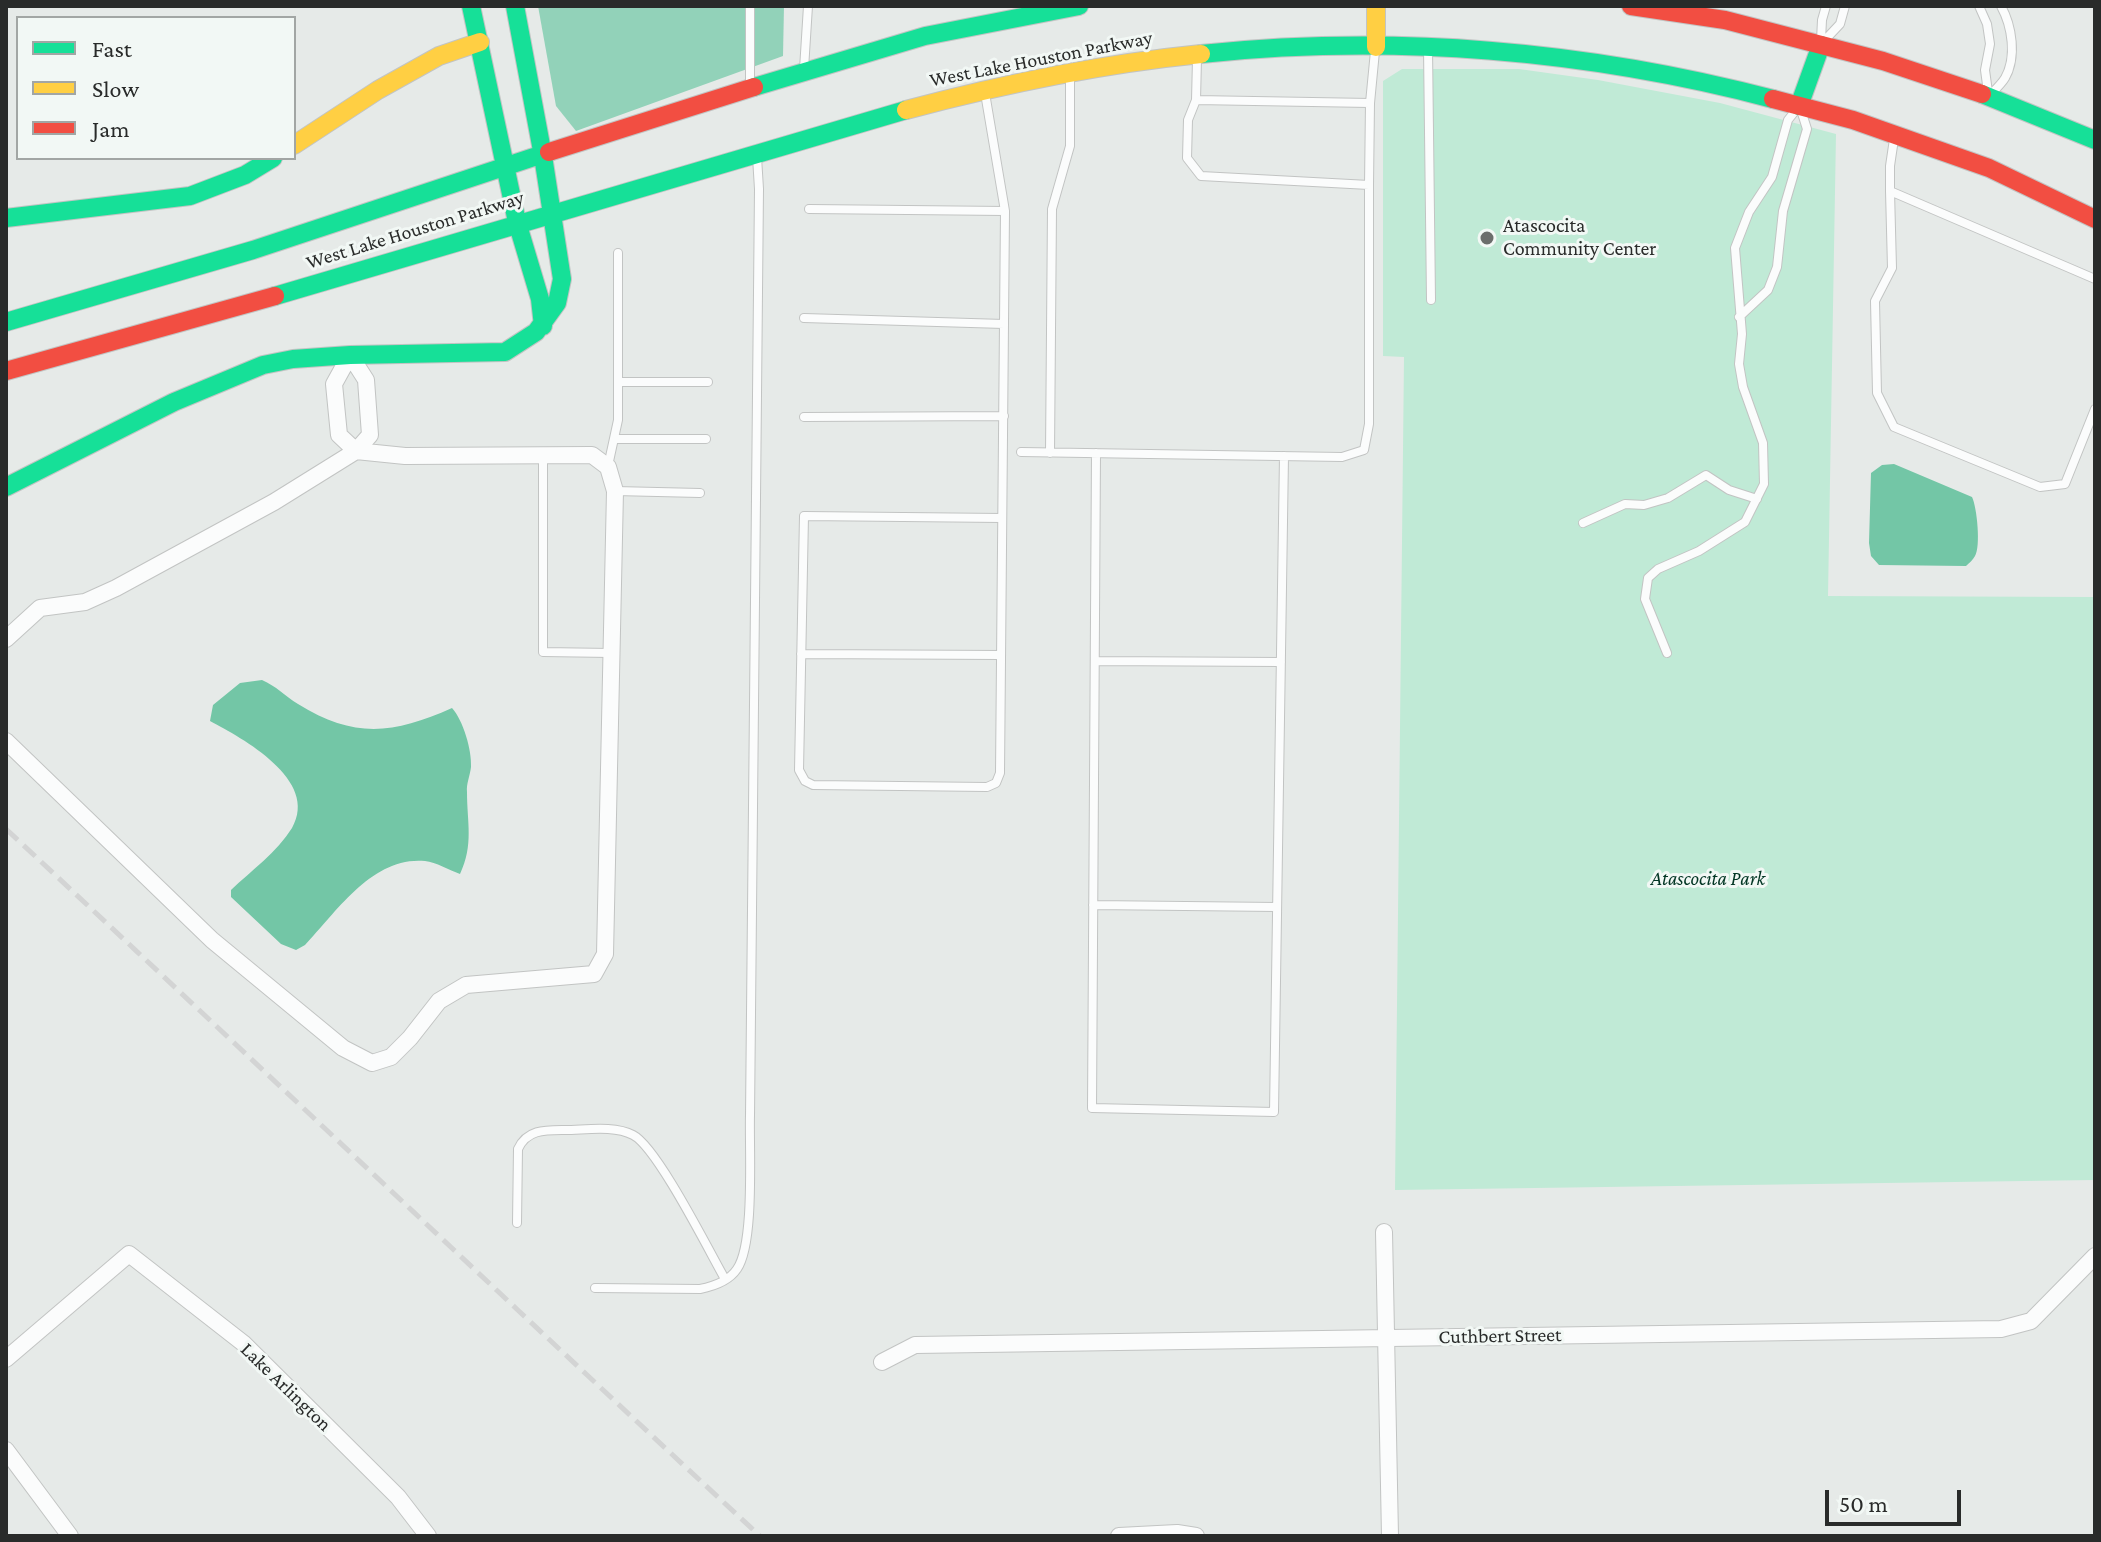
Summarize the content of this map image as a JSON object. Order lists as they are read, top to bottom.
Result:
{
  "streets": {
    "main road": ["West Lake Houston Parkway"],
    "street": ["Cuthbert Street", "Lake Arlington"]
  },
  "parks": ["Atascocita Park"],
  "places": ["Atascocita Community Center"],
  "legend": ["Fast", "Slow", "Jam"],
  "scale_bar": "50 m"
}
